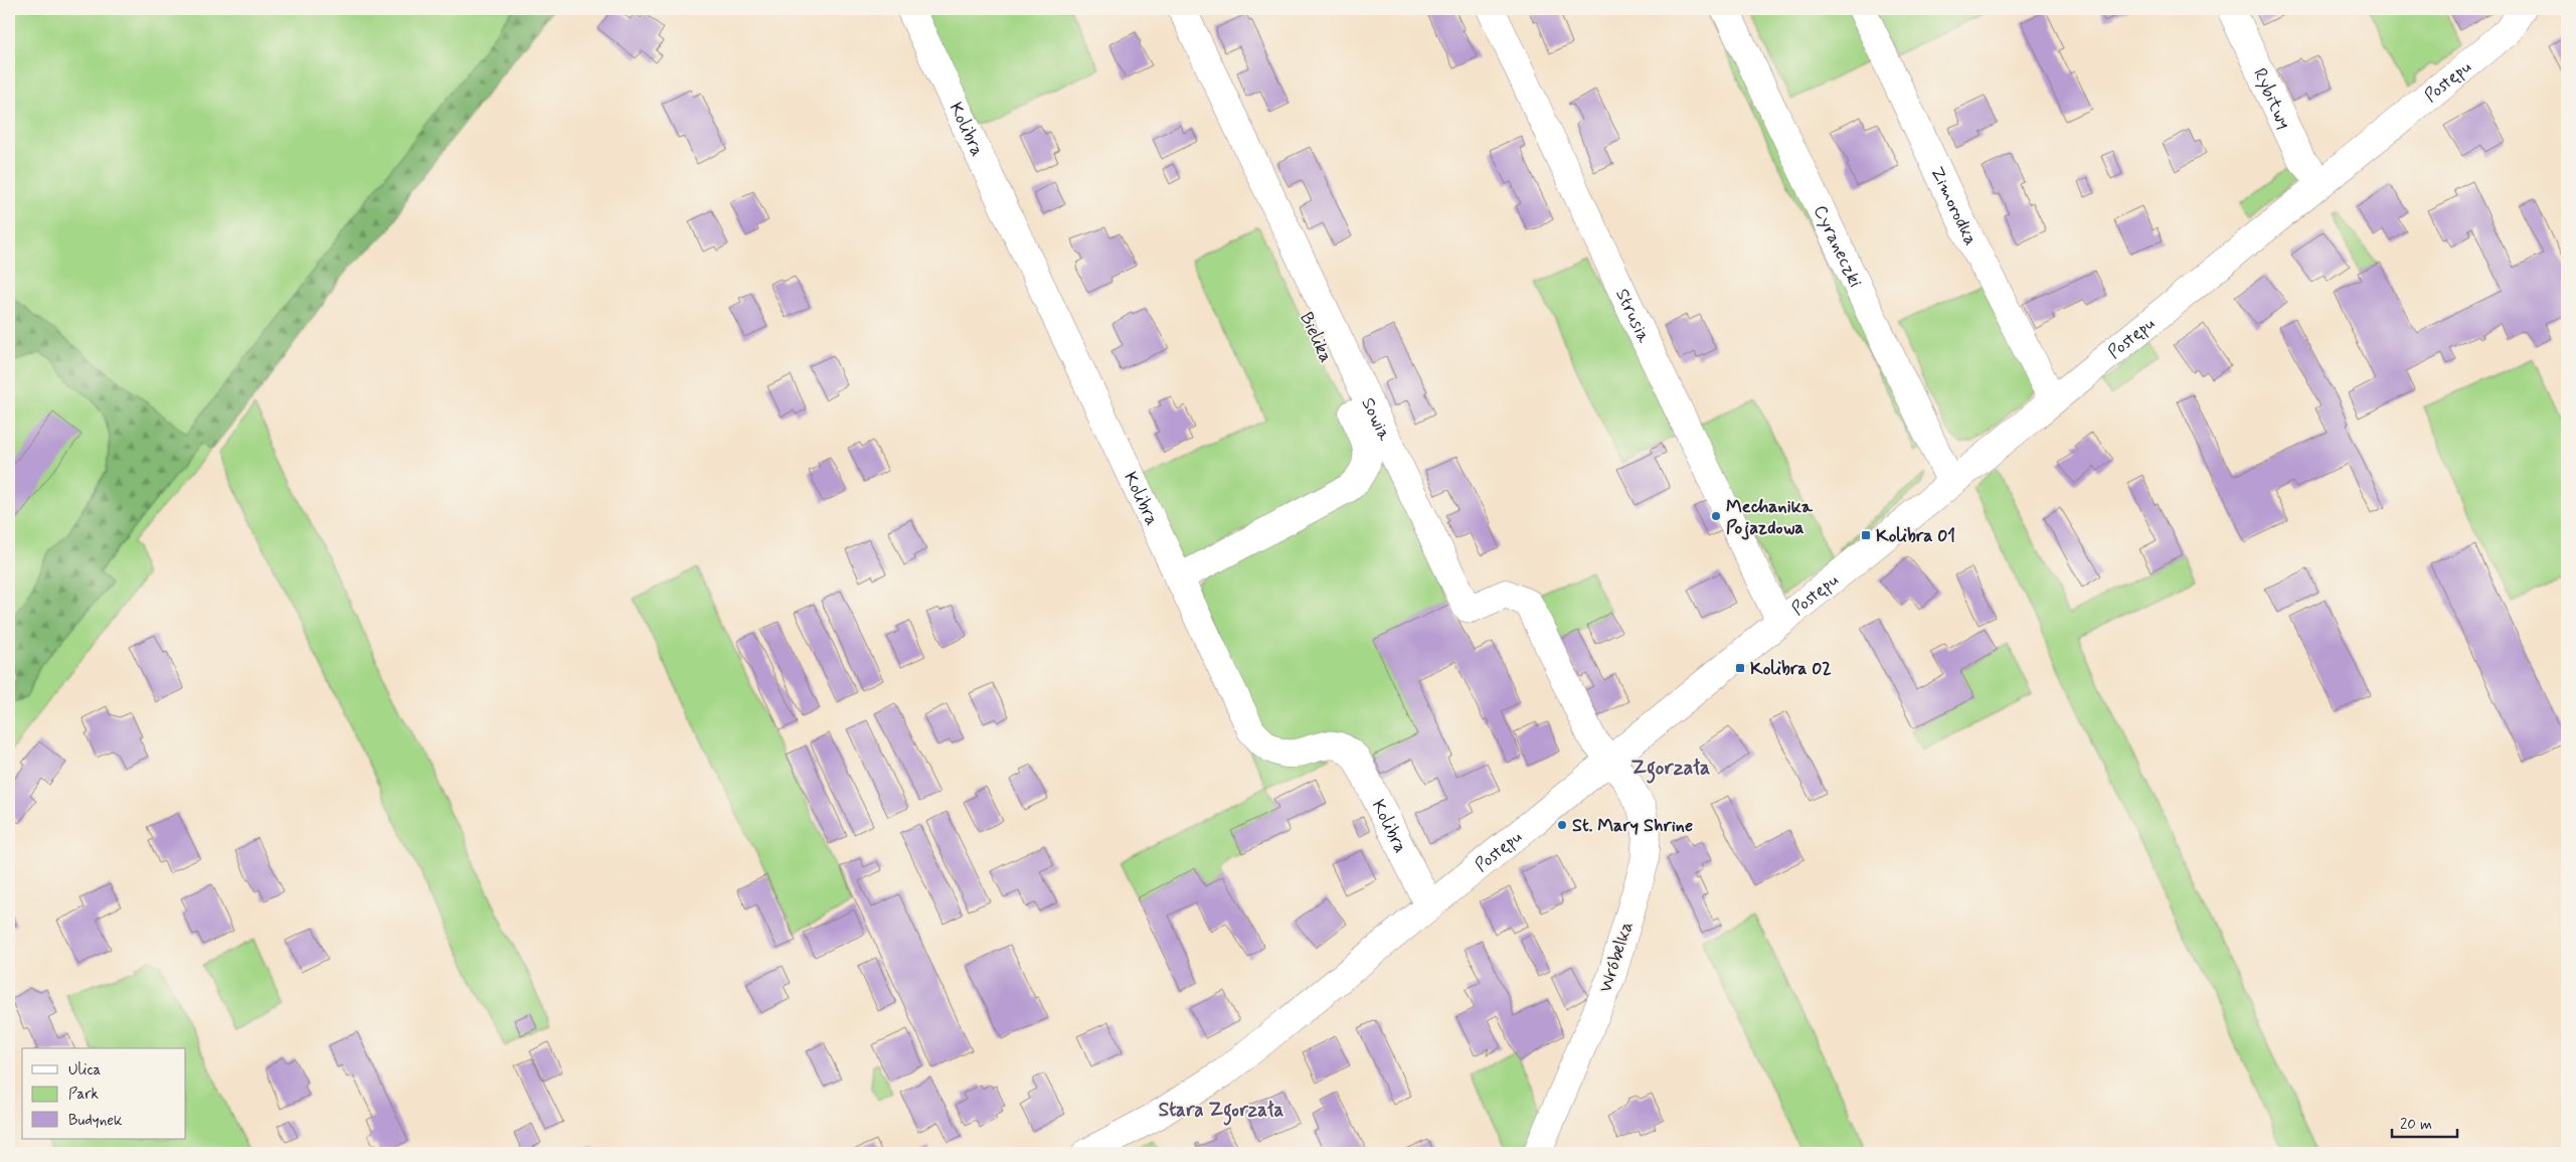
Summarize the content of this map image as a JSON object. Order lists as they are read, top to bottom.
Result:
{
  "streets": {
    "street": [
      "Postępu",
      "Rybitwy",
      "Kolibra",
      "Zimorodka",
      "Cyraneczki",
      "Strusia",
      "Bielika",
      "Sowia",
      "Wróbelka"
    ]
  },
  "crossings": [
    ["Postępu", "Rybitwy"],
    ["Postępu", "Kolibra"],
    ["Postępu", "Zimorodka"],
    ["Postępu", "Cyraneczki"],
    ["Postępu", "Strusia"],
    ["Postępu", "Sowia"],
    ["Postępu", "Wróbelka"],
    ["Kolibra", "Bielika"],
    ["Sowia", "Wróbelka"]
  ],
  "districts": ["Zgorzała", "Stara Zgorzała"],
  "places": {
    "other": ["Mechanika Pojazdowa", "St. Mary Shrine"],
    "transit": ["Kolibra 01", "Kolibra 02"]
  },
  "legend": ["Ulica", "Park", "Budynek"],
  "scale_bar": "20 m"
}
